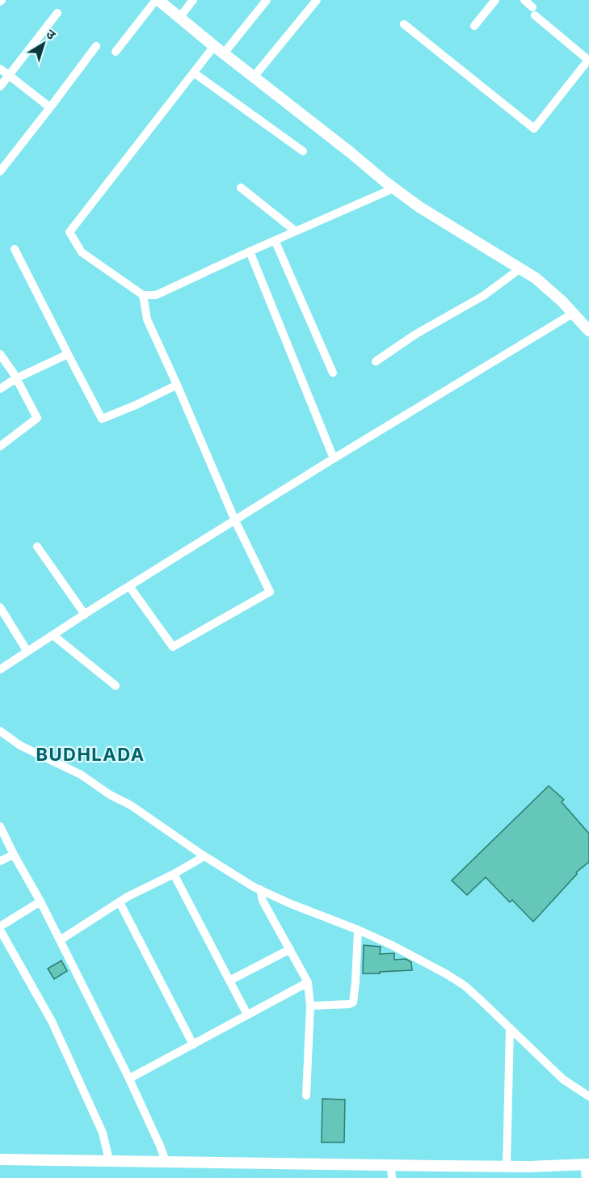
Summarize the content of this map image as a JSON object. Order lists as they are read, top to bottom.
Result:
{
  "districts": ["BUDHLADA"],
  "north": "top right"
}
